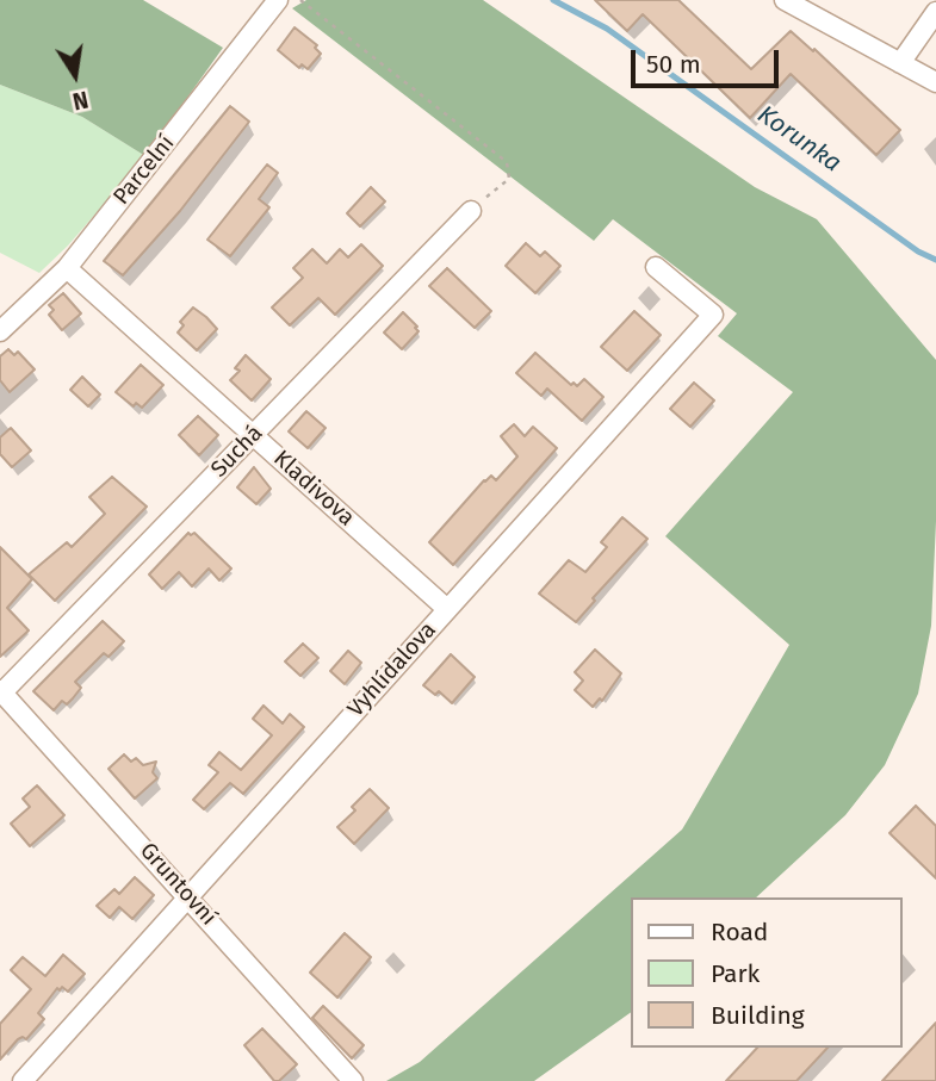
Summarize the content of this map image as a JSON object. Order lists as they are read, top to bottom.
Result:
{
  "streets": {
    "street": [
      "Parcelní",
      "Suchá",
      "Kladivova",
      "Vyhlídalova",
      "Gruntovní"
    ]
  },
  "crossings": [
    ["Parcelní", "Kladivova"],
    ["Suchá", "Kladivova"],
    ["Suchá", "Gruntovní"],
    ["Kladivova", "Vyhlídalova"],
    ["Vyhlídalova", "Gruntovní"]
  ],
  "water": ["Korunka"],
  "legend": ["Road", "Park", "Building"],
  "scale_bar": "50 m",
  "north": "bottom"
}
